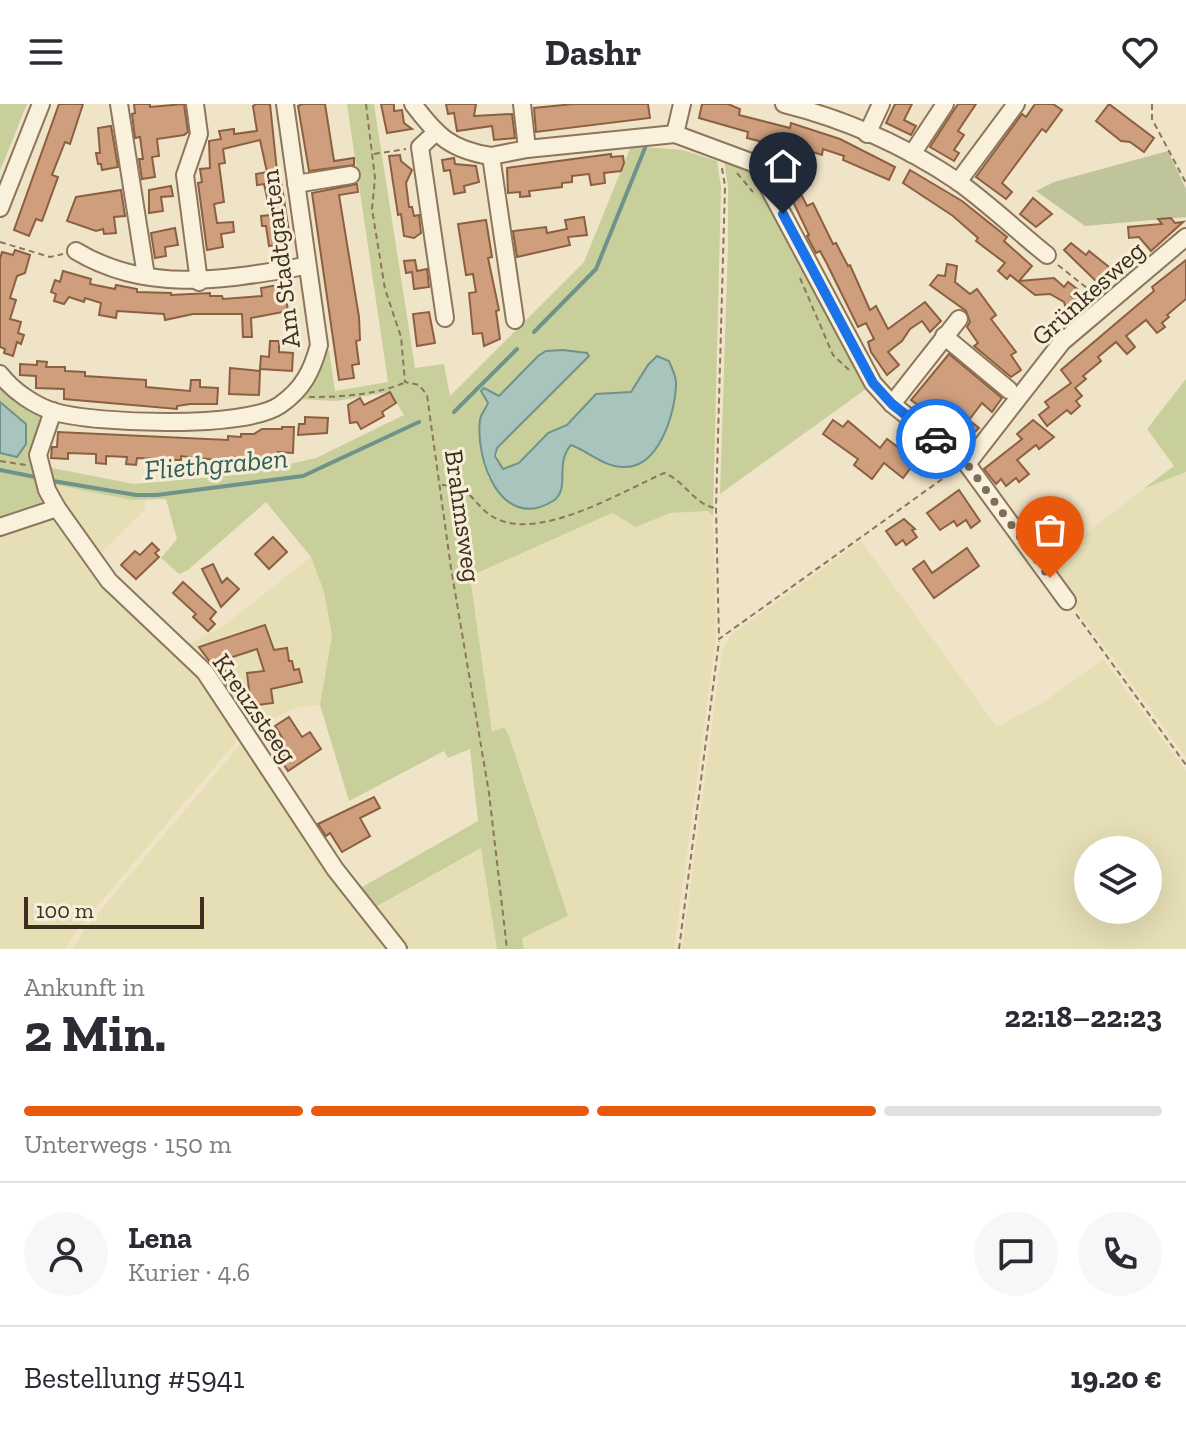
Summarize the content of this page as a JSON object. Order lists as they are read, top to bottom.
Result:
{
  "streets": {
    "street": ["Am Stadtgarten", "Grünkesweg", "Kreuzsteeg"],
    "path": ["Brahmsweg"]
  },
  "water": ["Fliethgraben"],
  "scale_bar": "100 m",
  "page": {
    "header": "Dashr",
    "scale": "100 m",
    "heading": ["2 Min.", "Ankunft in", "22:18–22:23"],
    "panel": [
      "Lena",
      "Kurier · 4.6",
      "Bestellung #5941",
      "19.20 €"
    ],
    "bar": "Unterwegs · 150 m"
  }
}
